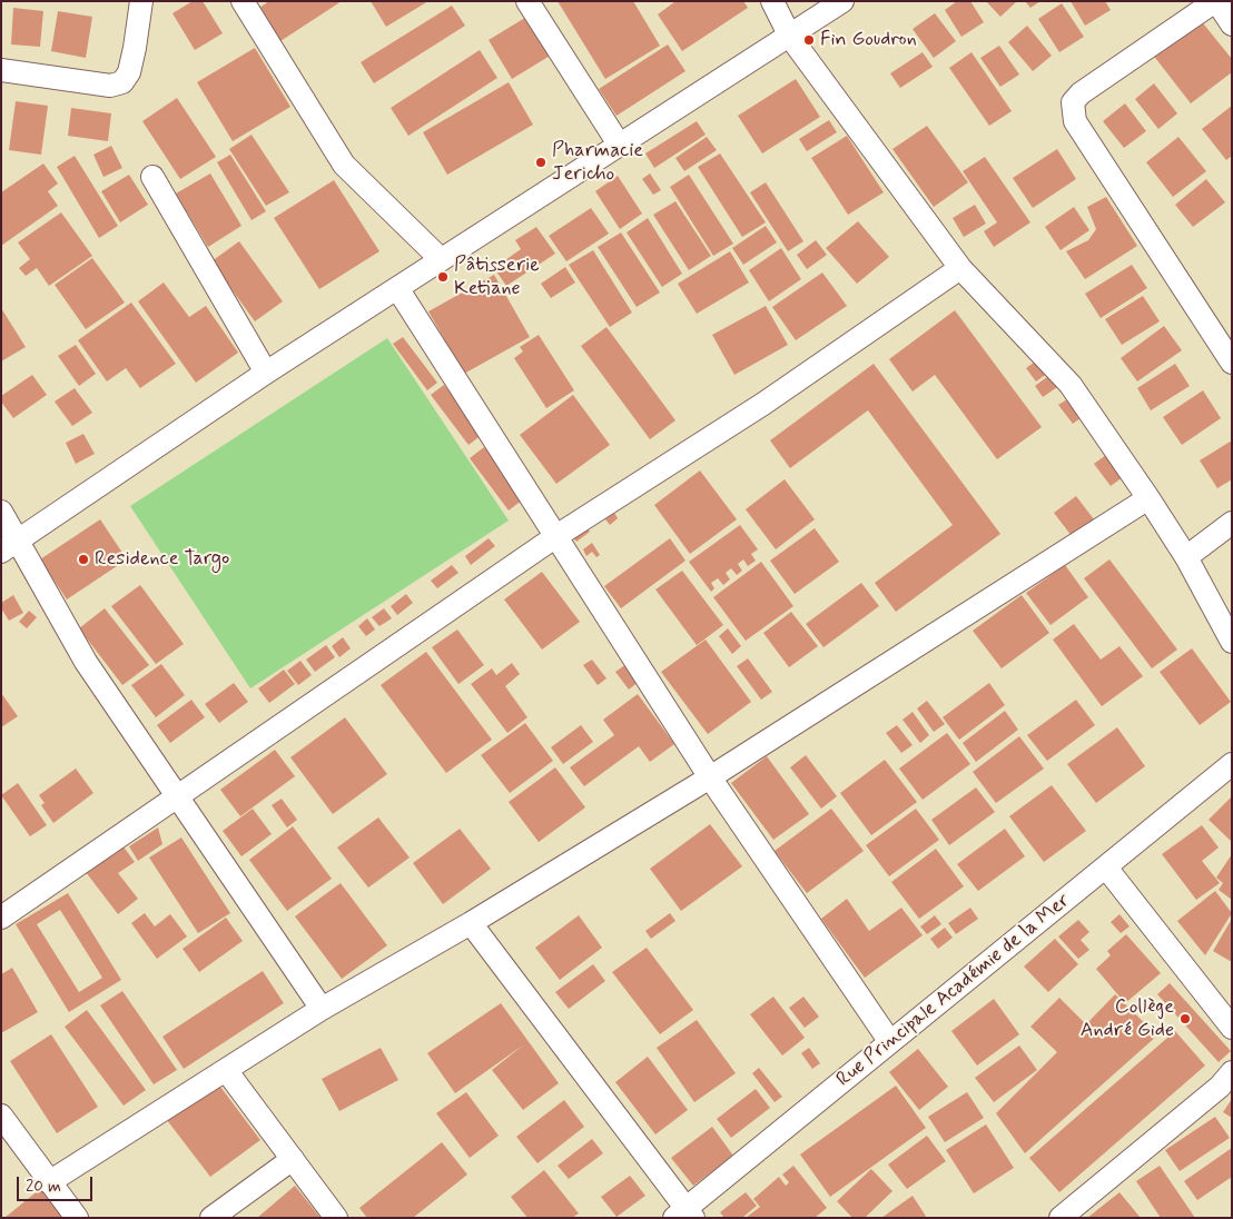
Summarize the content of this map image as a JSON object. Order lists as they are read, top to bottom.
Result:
{
  "streets": {
    "street": ["Rue Principale Académie de la Mer"]
  },
  "places": [
    "Fin Goudron",
    "Pharmacie Jericho",
    "Pâtisserie Ketiane",
    "Residence Targo",
    "Collège André Gide"
  ],
  "scale_bar": "20 m"
}
